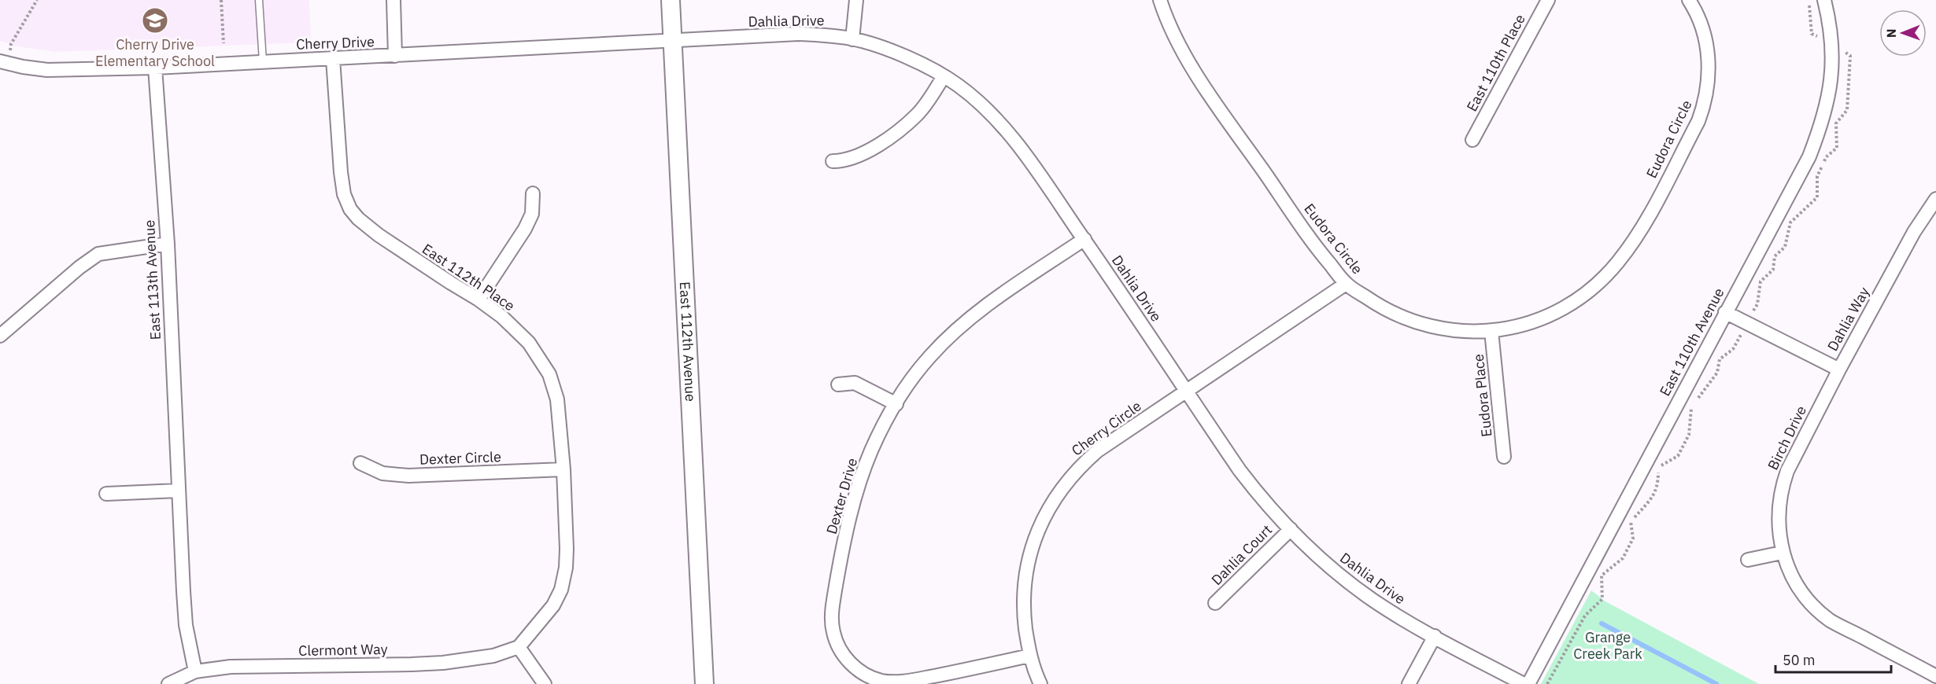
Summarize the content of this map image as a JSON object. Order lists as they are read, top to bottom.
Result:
{
  "streets": {
    "street": [
      "Dahlia Drive",
      "Cherry Drive",
      "East 110th Place",
      "Eudora Circle",
      "East 112th Place",
      "East 113th Avenue",
      "Dahlia Way",
      "East 112th Avenue",
      "East 110th Avenue",
      "Eudora Place",
      "Cherry Circle",
      "Birch Drive",
      "Dexter Circle",
      "Dexter Drive",
      "Dahlia Court",
      "Clermont Way"
    ]
  },
  "crossings": [
    ["Dahlia Drive", "Cherry Drive"],
    ["Dahlia Drive", "East 112th Avenue"],
    ["Dahlia Drive", "Cherry Circle"],
    ["Dahlia Drive", "Dexter Drive"],
    ["Dahlia Drive", "Dahlia Court"],
    ["Cherry Drive", "East 112th Place"],
    ["Cherry Drive", "East 113th Avenue"],
    ["Cherry Drive", "East 112th Avenue"],
    ["Eudora Circle", "Eudora Place"],
    ["Eudora Circle", "Cherry Circle"],
    ["East 112th Place", "Dexter Circle"],
    ["East 112th Place", "Clermont Way"],
    ["East 113th Avenue", "Clermont Way"],
    ["Dahlia Way", "East 110th Avenue"],
    ["Dahlia Way", "Birch Drive"],
    ["Cherry Circle", "Dexter Drive"]
  ],
  "parks": ["Grange Creek Park"],
  "places": {
    "school or university": ["Cherry Drive Elementary School"]
  },
  "scale_bar": "50 m",
  "north": "left"
}
